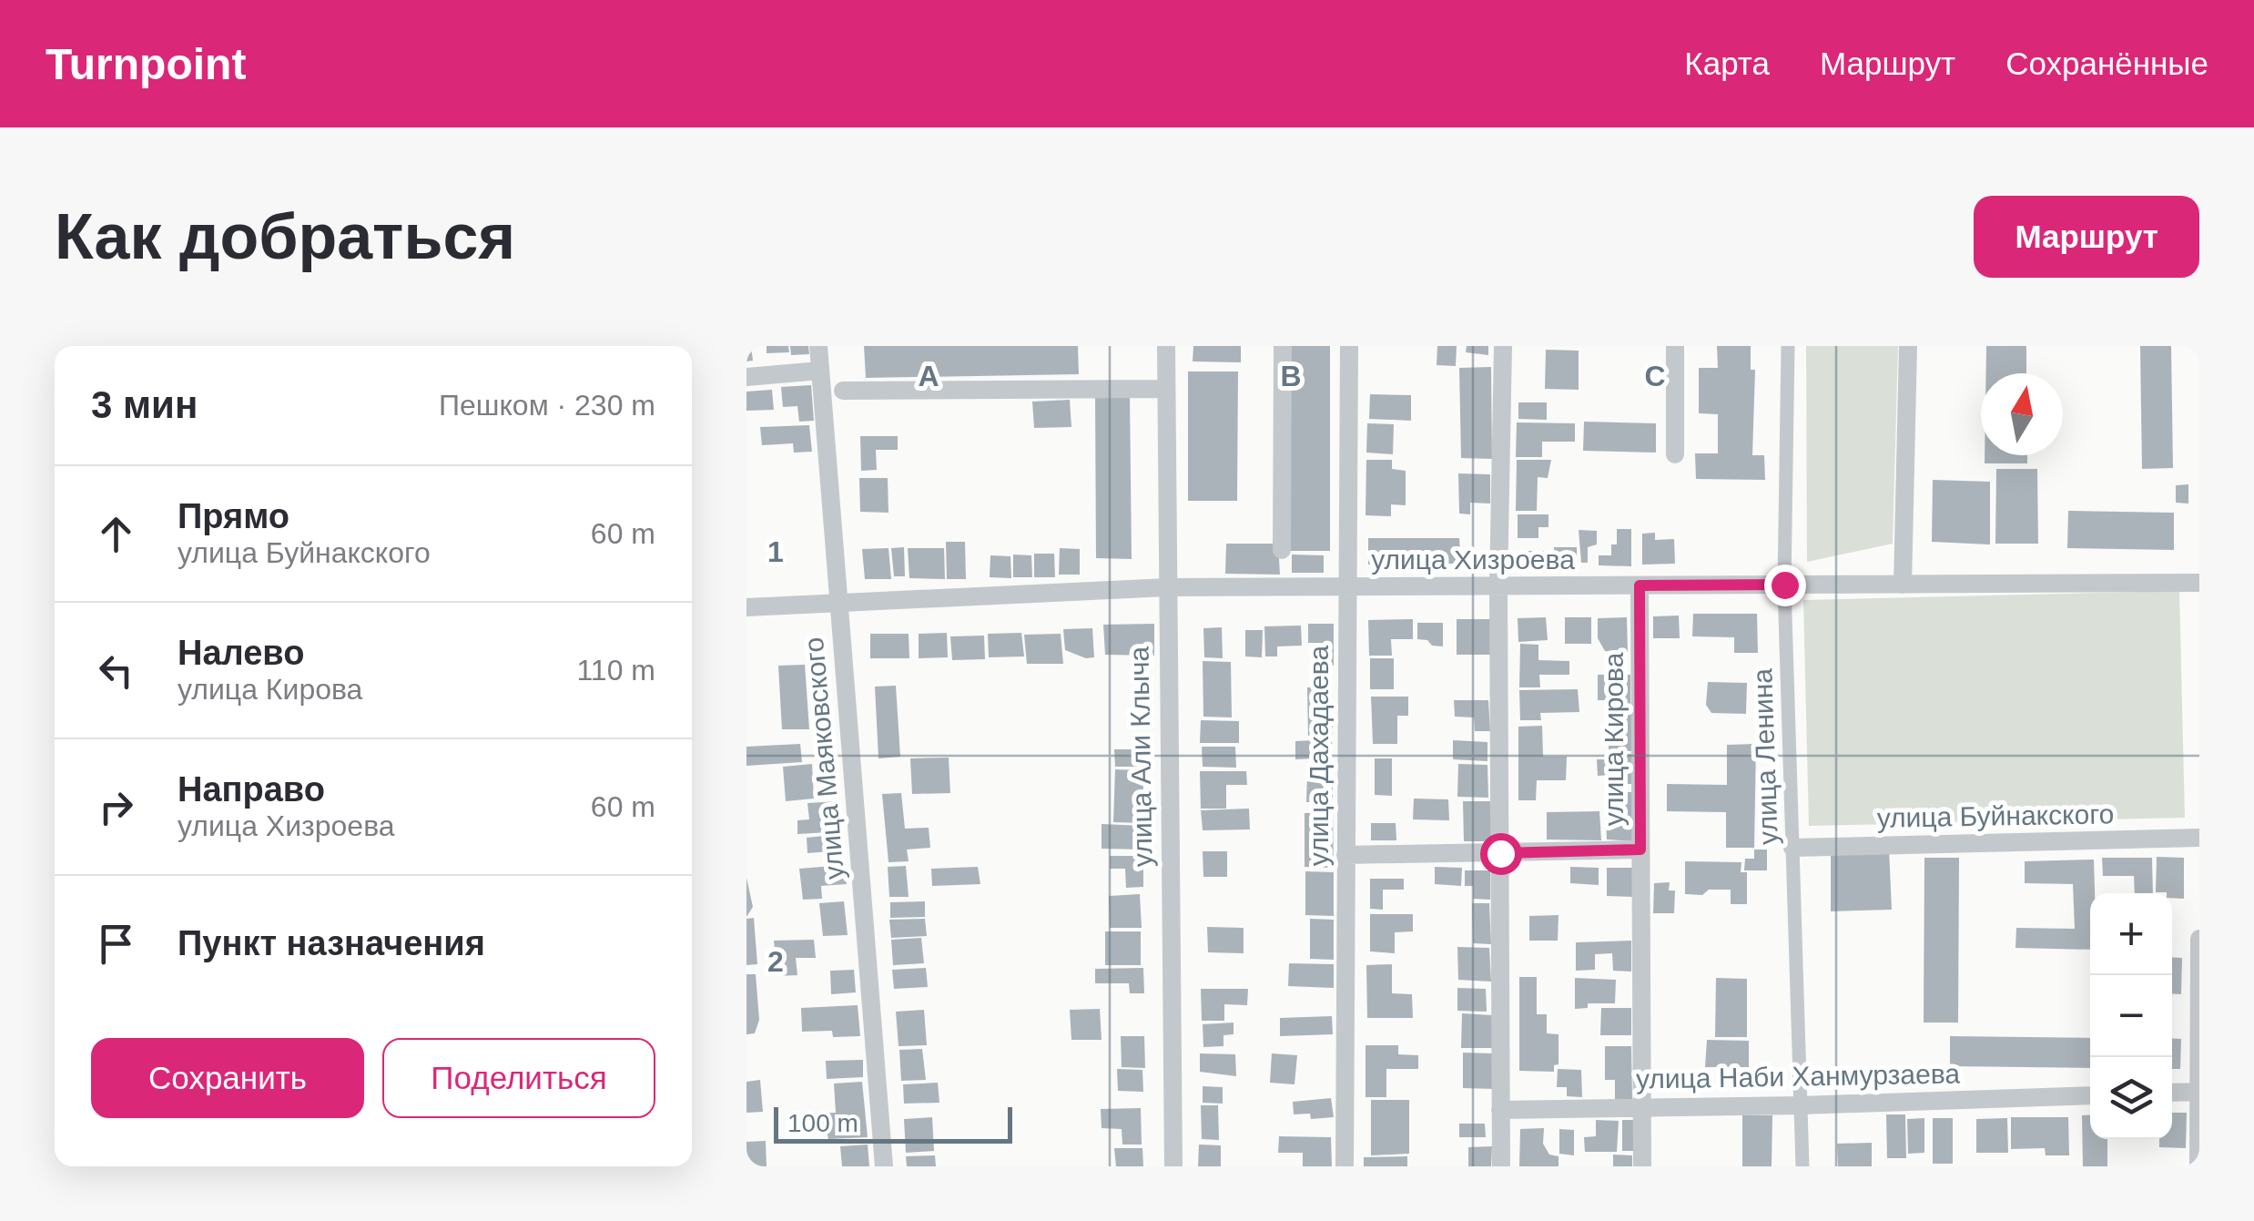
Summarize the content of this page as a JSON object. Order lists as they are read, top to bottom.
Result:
{
  "streets": {
    "street": [
      "улица Хизроева",
      "улица Кирова",
      "улица Дахадаева",
      "улица Али Клыча",
      "улица Ленина",
      "улица Маяковского",
      "улица Буйнакского",
      "улица Наби Ханмурзаева"
    ]
  },
  "crossings": [
    ["улица Хизроева", "улица Кирова"],
    ["улица Хизроева", "улица Дахадаева"],
    ["улица Хизроева", "улица Али Клыча"],
    ["улица Хизроева", "улица Ленина"],
    ["улица Хизроева", "улица Маяковского"],
    ["улица Кирова", "улица Наби Ханмурзаева"],
    ["улица Ленина", "улица Буйнакского"],
    ["улица Ленина", "улица Наби Ханмурзаева"]
  ],
  "scale_bar": "100 m",
  "north": "top",
  "page": {
    "header": "Turnpoint",
    "nav": ["Карта", "Маршрут", "Сохранённые"],
    "buttons": [
      "Маршрут",
      ["Сохранить", "Поделиться"]
    ],
    "title": "Как добраться",
    "heading": ["3 мин", "Пешком · 230 m"],
    "list": [
      ["Прямо", "улица Буйнакского", "60 m"],
      ["Налево", "улица Кирова", "110 m"],
      ["Направо", "улица Хизроева", "60 m"],
      "Пункт назначения"
    ],
    "map_buttons": ["+", "−"],
    "scale": "100 m"
  },
  "grid": {
    "columns": ["A", "B", "C"],
    "rows": ["1", "2"]
  }
}
